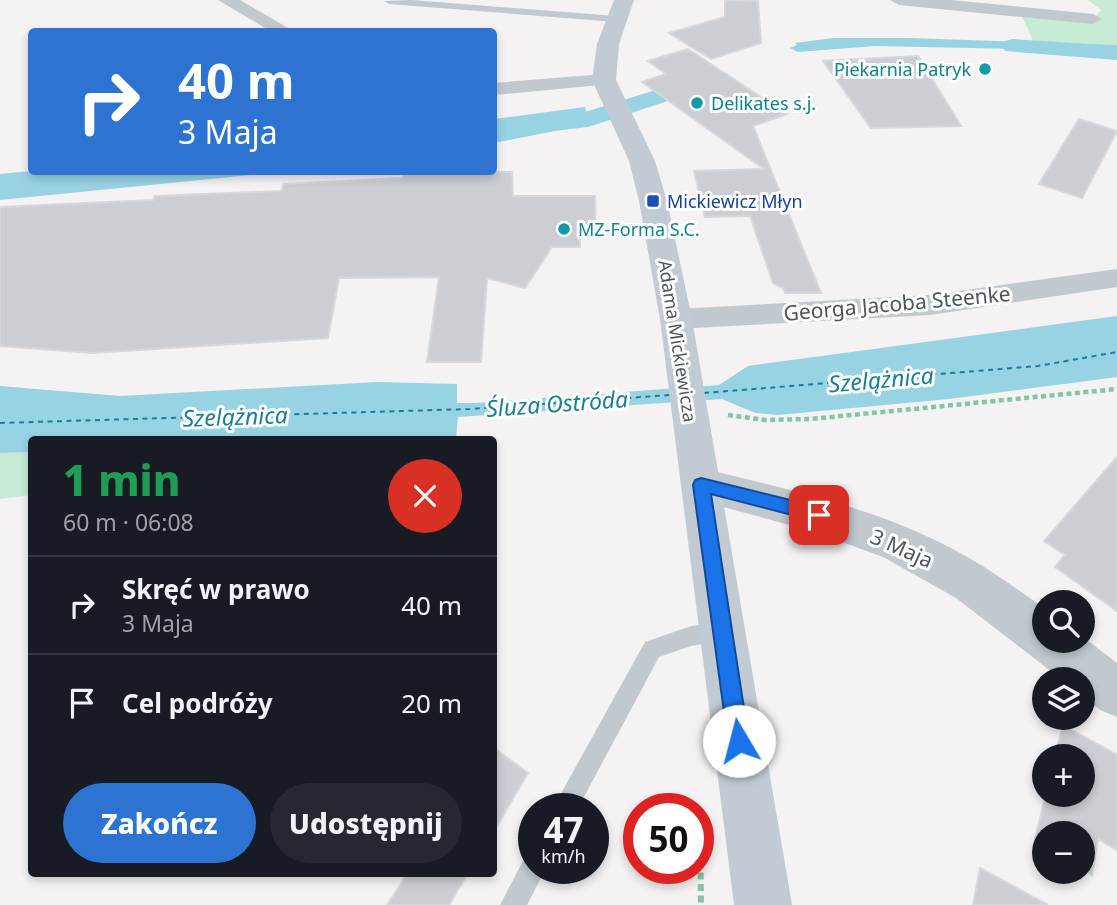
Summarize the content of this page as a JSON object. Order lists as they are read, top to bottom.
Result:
{
  "streets": {
    "main road": ["Adama Mickiewicza"],
    "street": ["Georga Jacoba Steenke", "3 Maja"]
  },
  "crossings": [
    ["Georga Jacoba Steenke", "Adama Mickiewicza"],
    ["Adama Mickiewicza", "3 Maja"]
  ],
  "water": ["Szelążnica", "Śluza Ostróda"],
  "places": {
    "other": ["Piekarnia Patryk", "Delikates s.j.", "MZ-Forma S.C."],
    "transit": ["Mickiewicz Młyn"]
  },
  "page": {
    "turn": ["40 m", "3 Maja"],
    "heading": ["1 min", "60 m · 06:08"],
    "list": [
      {
        "name": "Skręć w prawo",
        "note": "3 Maja",
        "value": "40 m"
      },
      {
        "name": "Cel podróży",
        "value": "20 m"
      }
    ],
    "map_buttons": ["+", "−"],
    "buttons": ["Zakończ", "Udostępnij"],
    "speed": "47 km/h",
    "limit": "50"
  }
}
